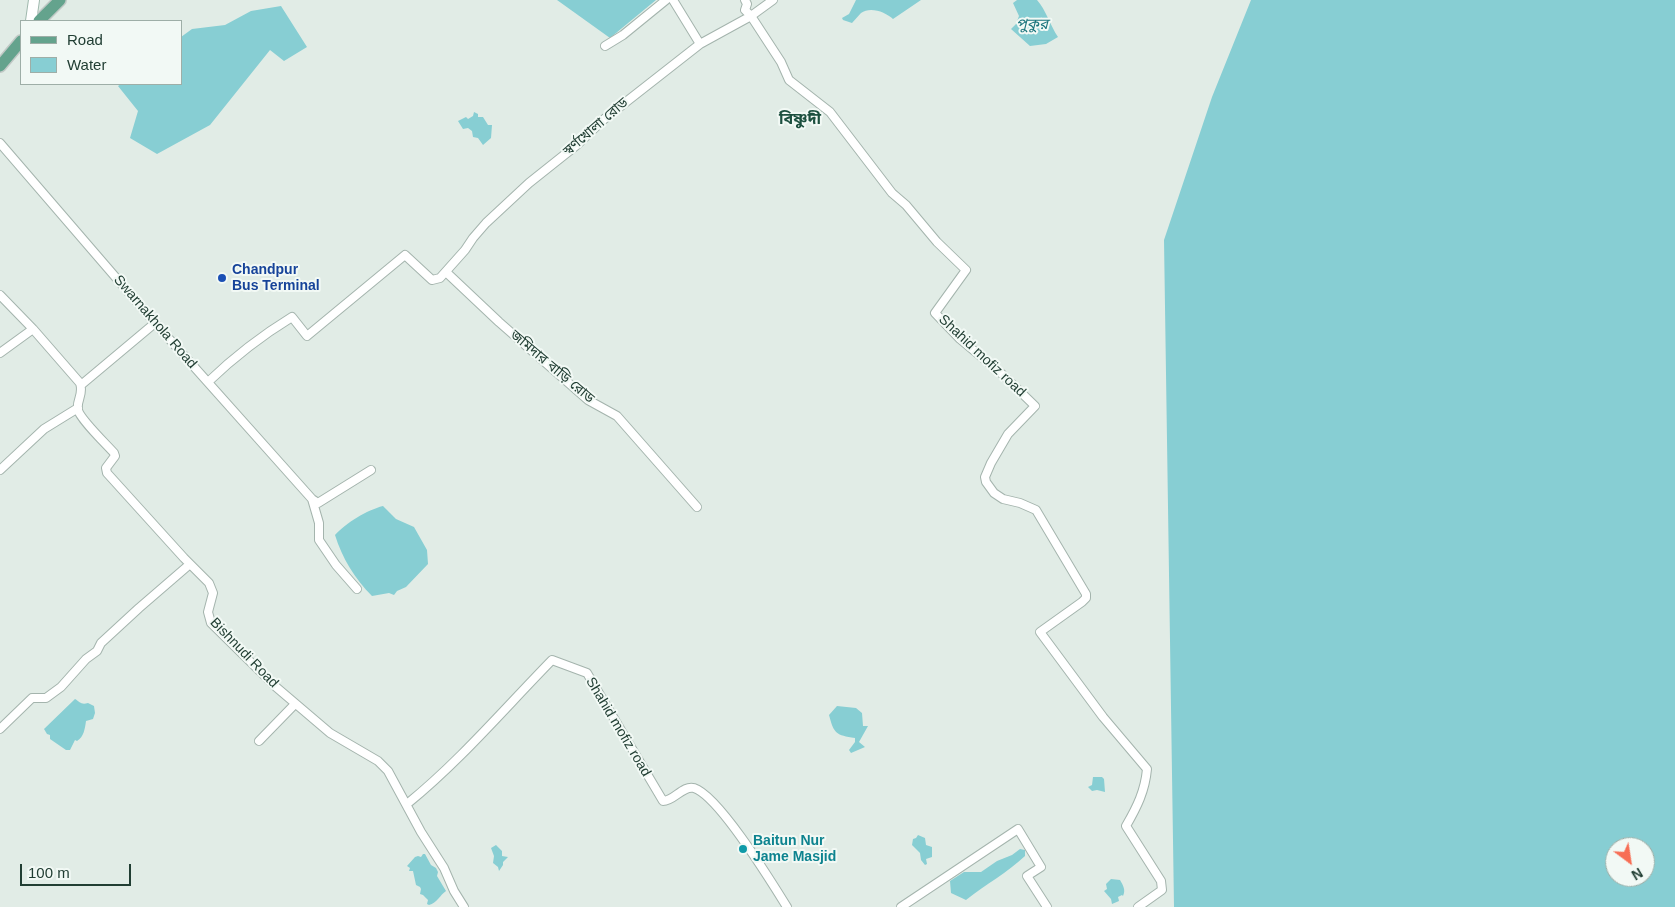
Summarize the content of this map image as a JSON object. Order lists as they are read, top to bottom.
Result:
{
  "streets": {
    "street": [
      "স্বর্ণখোলা রোড",
      "Swarnakhola Road",
      "Shahid mofiz road",
      "জমিদার বাড়ি রোড",
      "Bishnudi Road"
    ]
  },
  "crossings": [
    ["স্বর্ণখোলা রোড", "Shahid mofiz road"],
    ["স্বর্ণখোলা রোড", "জমিদার বাড়ি রোড"],
    ["Shahid mofiz road", "Bishnudi Road"]
  ],
  "districts": ["বিষ্ণুদী"],
  "water": ["পুকুর"],
  "places": ["Chandpur Bus Terminal", "Baitun Nur Jame Masjid"],
  "legend": ["Road", "Water"],
  "scale_bar": "100 m",
  "north": "bottom right"
}
